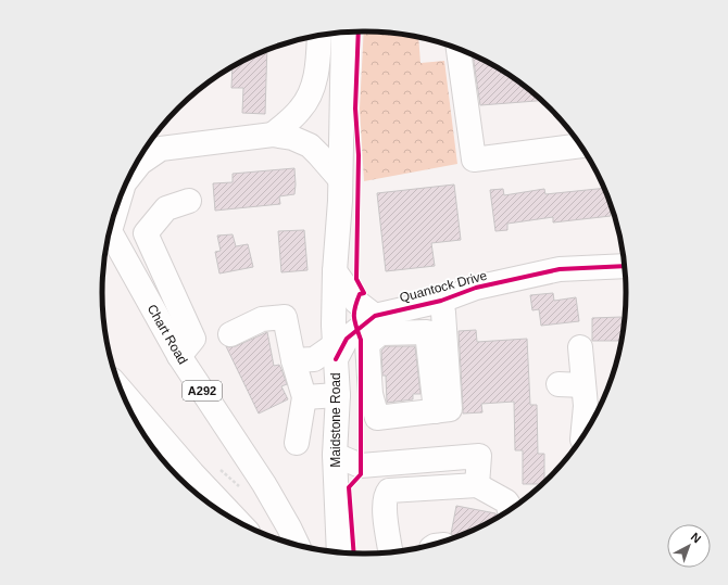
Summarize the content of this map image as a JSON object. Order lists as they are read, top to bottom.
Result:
{
  "streets": {
    "main road": [
      "Quantock Drive",
      "Chart Road",
      "A292",
      "Maidstone Road"
    ]
  },
  "crossings": [
    ["Quantock Drive", "Maidstone Road"],
    ["A292", "Maidstone Road"]
  ],
  "north": "top right"
}
